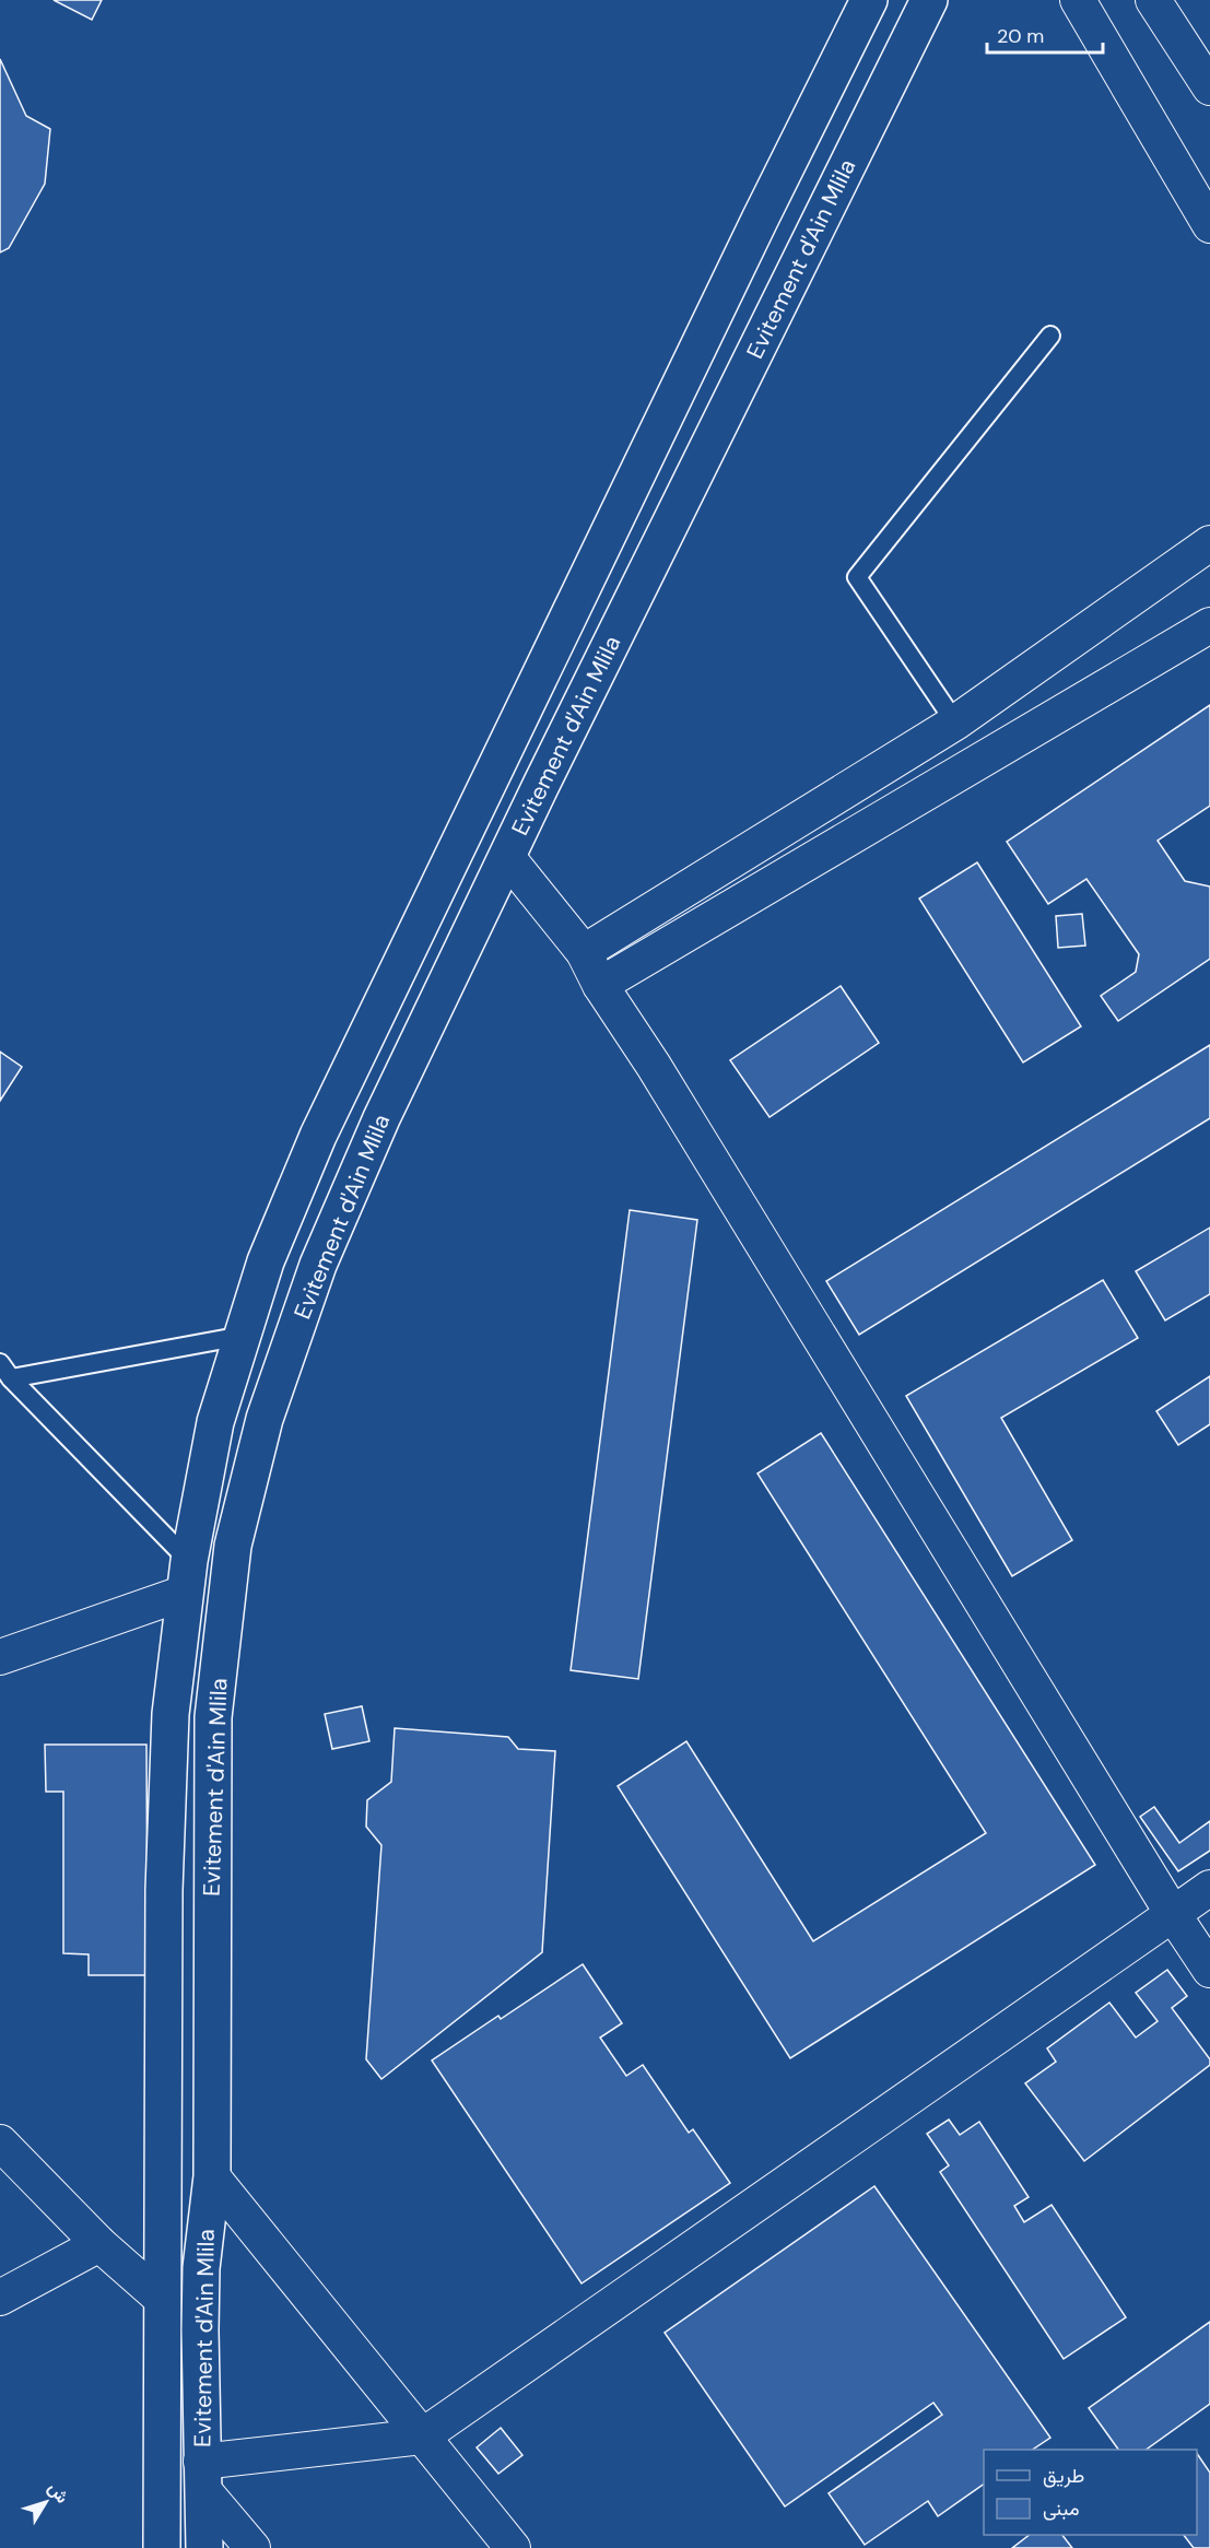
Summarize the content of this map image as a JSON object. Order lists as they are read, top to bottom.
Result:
{
  "streets": {
    "highway": ["Evitement d'Ain Mlila"]
  },
  "legend": ["طريق", "مبنى"],
  "scale_bar": "20 m",
  "north": "top right"
}
